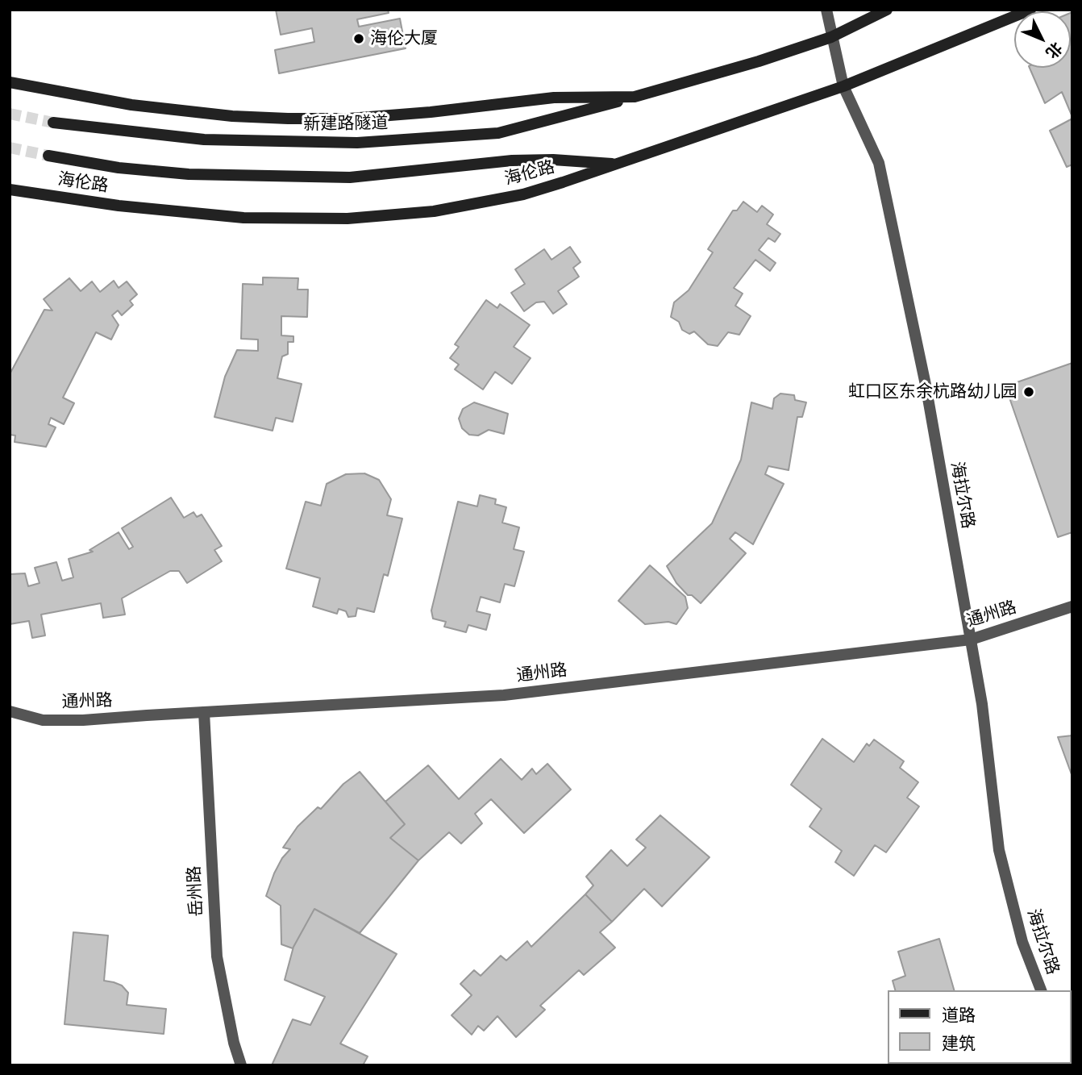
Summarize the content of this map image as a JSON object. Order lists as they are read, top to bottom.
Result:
{
  "streets": {
    "main road": ["新建路隧道", "海伦路"],
    "street": ["海拉尔路", "通州路", "岳州路"]
  },
  "crossings": [
    ["海伦路", "海拉尔路"],
    ["海拉尔路", "通州路"],
    ["通州路", "岳州路"]
  ],
  "places": ["海伦大厦", "虹口区东余杭路幼儿园"],
  "legend": ["道路", "建筑"],
  "north": "bottom right"
}
